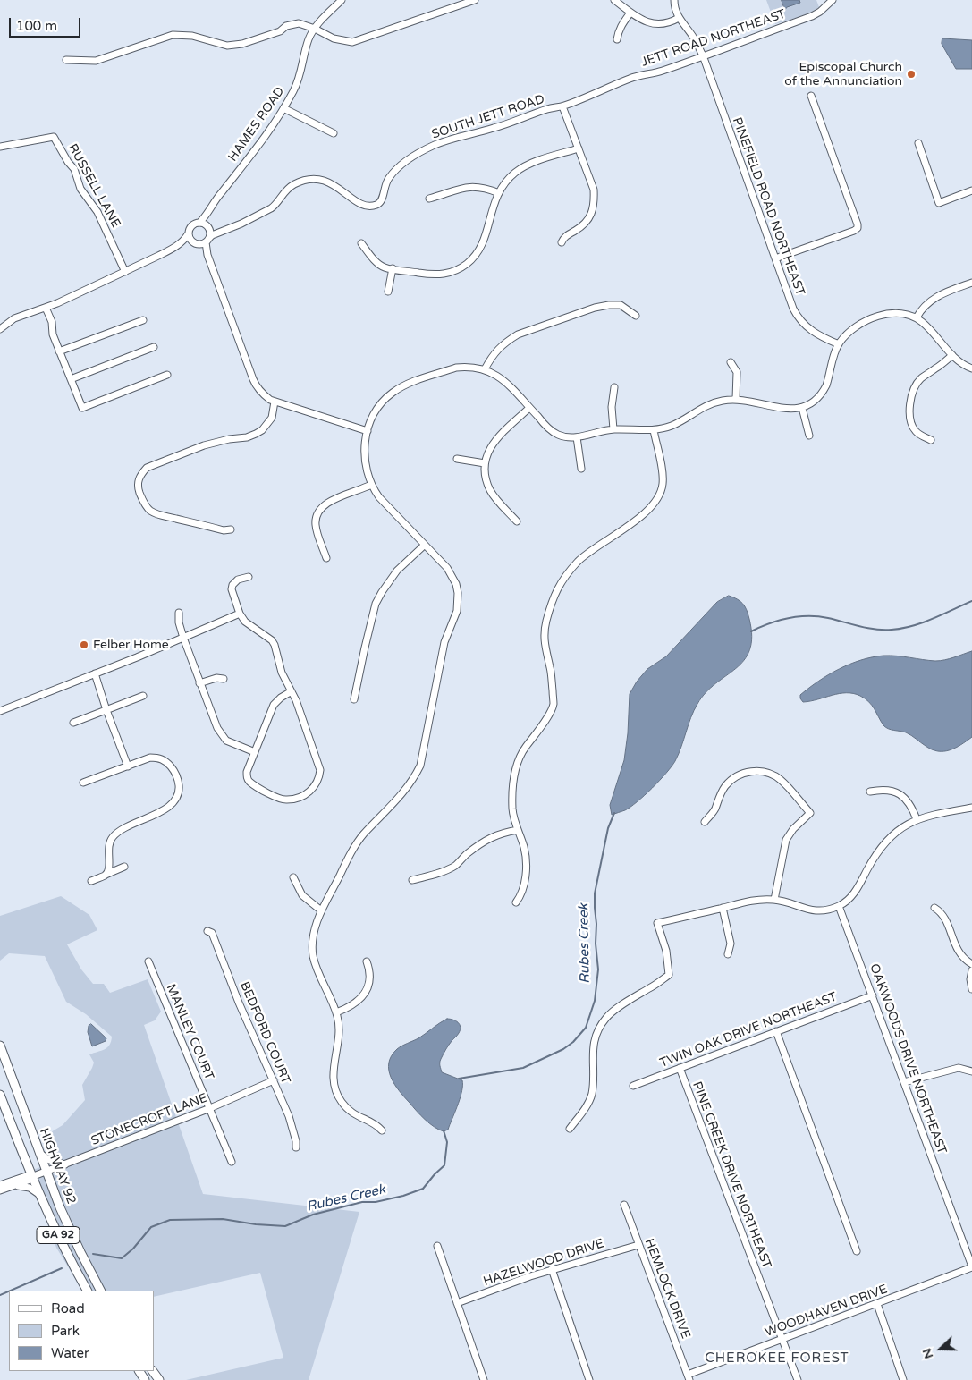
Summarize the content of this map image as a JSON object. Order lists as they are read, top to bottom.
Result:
{
  "streets": {
    "main road": ["HIGHWAY 92", "GA 92"],
    "street": [
      "JETT ROAD NORTHEAST",
      "SOUTH JETT ROAD",
      "HAMES ROAD",
      "RUSSELL LANE",
      "PINEFIELD ROAD NORTHEAST",
      "TWIN OAK DRIVE NORTHEAST",
      "MANLEY COURT",
      "BEDFORD COURT",
      "OAKWOODS DRIVE NORTHEAST",
      "STONECROFT LANE",
      "PINE CREEK DRIVE NORTHEAST",
      "HAZELWOOD DRIVE",
      "HEMLOCK DRIVE",
      "WOODHAVEN DRIVE"
    ]
  },
  "crossings": [
    ["JETT ROAD NORTHEAST", "SOUTH JETT ROAD"],
    ["JETT ROAD NORTHEAST", "PINEFIELD ROAD NORTHEAST"],
    ["SOUTH JETT ROAD", "HAMES ROAD"],
    ["TWIN OAK DRIVE NORTHEAST", "OAKWOODS DRIVE NORTHEAST"],
    ["TWIN OAK DRIVE NORTHEAST", "PINE CREEK DRIVE NORTHEAST"],
    ["MANLEY COURT", "STONECROFT LANE"],
    ["BEDFORD COURT", "STONECROFT LANE"],
    ["OAKWOODS DRIVE NORTHEAST", "WOODHAVEN DRIVE"],
    ["STONECROFT LANE", "HIGHWAY 92"],
    ["STONECROFT LANE", "GA 92"],
    ["PINE CREEK DRIVE NORTHEAST", "WOODHAVEN DRIVE"],
    ["HAZELWOOD DRIVE", "HEMLOCK DRIVE"],
    ["HEMLOCK DRIVE", "WOODHAVEN DRIVE"]
  ],
  "districts": ["CHEROKEE FOREST"],
  "water": ["Rubes Creek"],
  "places": ["Episcopal Church of the Annunciation", "Felber Home"],
  "legend": ["Road", "Park", "Water"],
  "scale_bar": "100 m",
  "north": "left"
}
